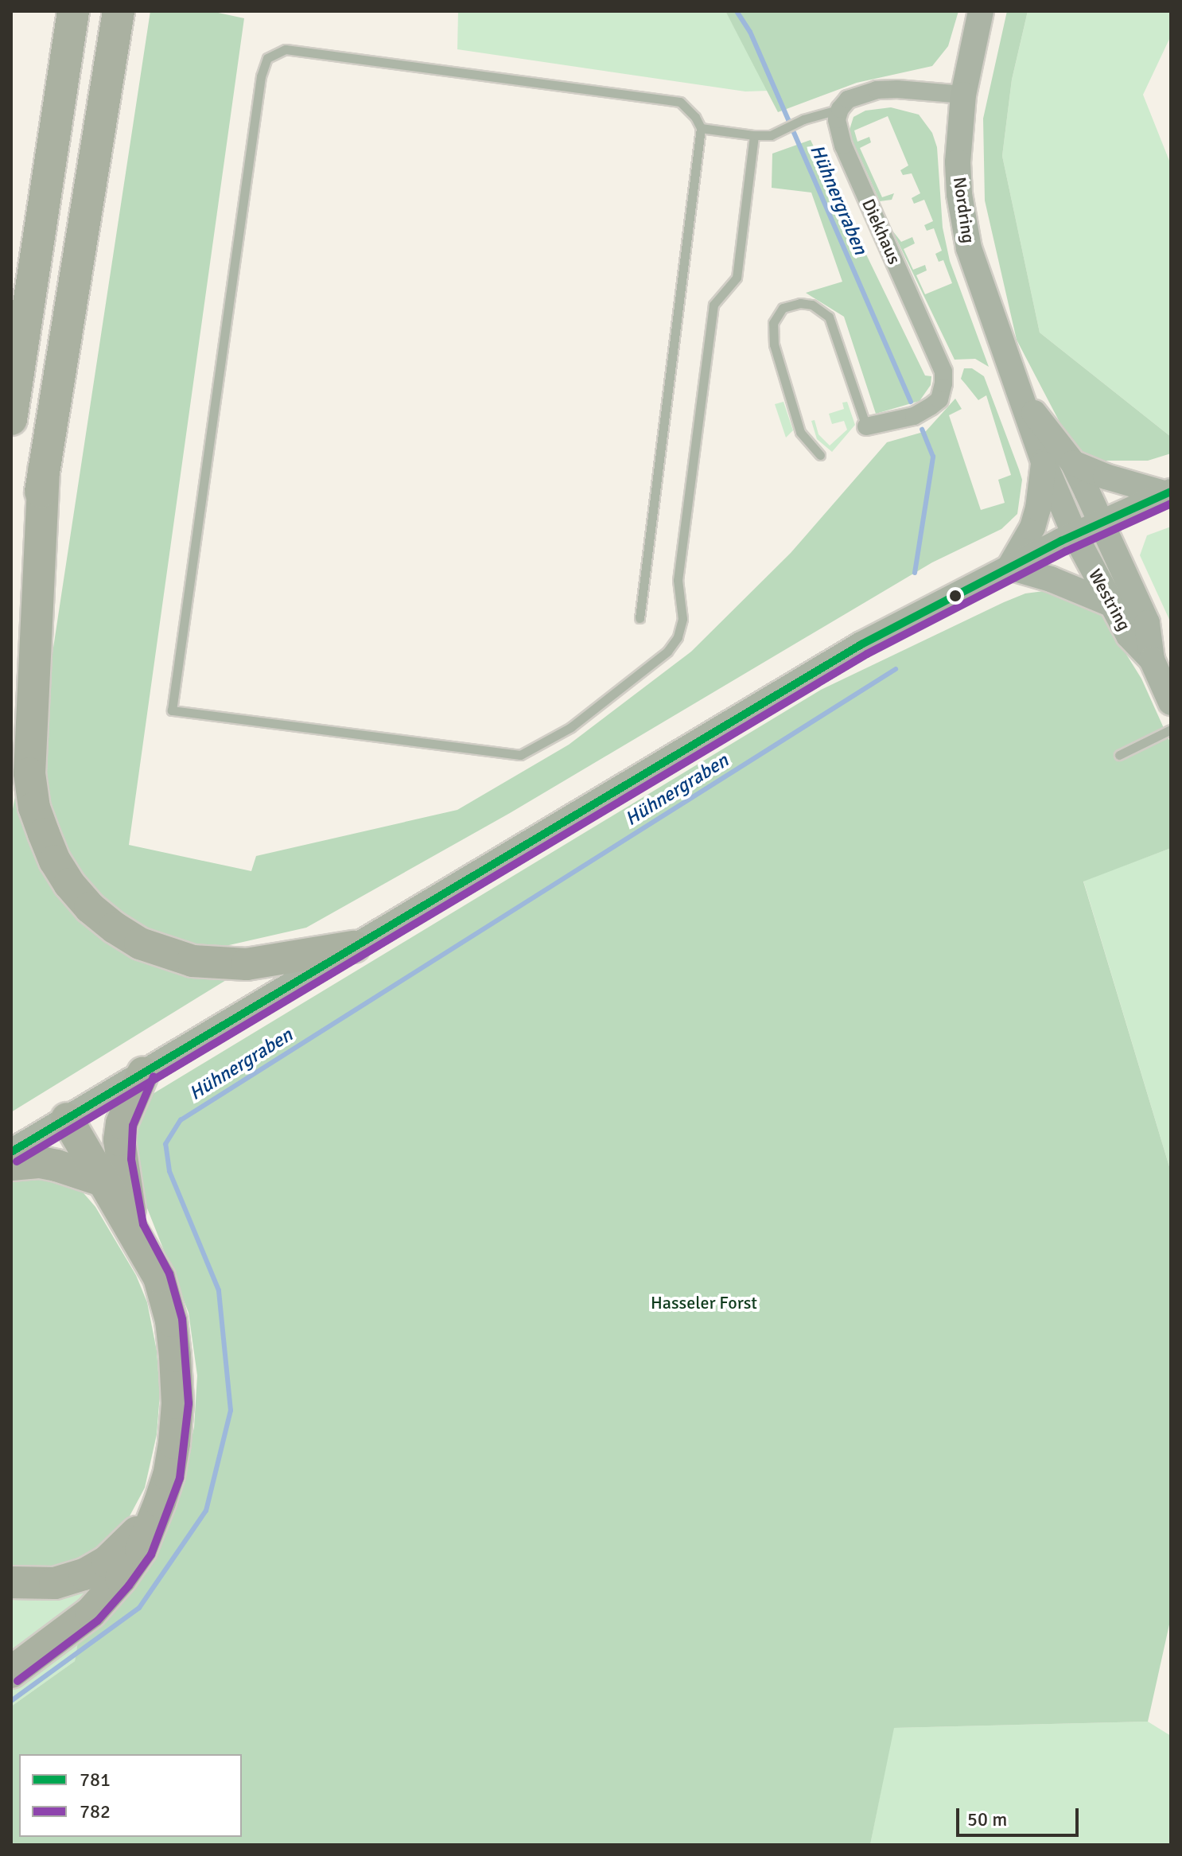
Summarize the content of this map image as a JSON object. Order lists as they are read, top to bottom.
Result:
{
  "streets": {
    "main road": ["Nordring", "Westring"],
    "street": ["Diekhaus"]
  },
  "crossings": [
    ["Nordring", "Westring"]
  ],
  "water": ["Hühnergraben"],
  "parks": ["Hasseler Forst"],
  "lines": ["transit line 781", "transit line 782"],
  "legend": ["781", "782"],
  "scale_bar": "50 m"
}
